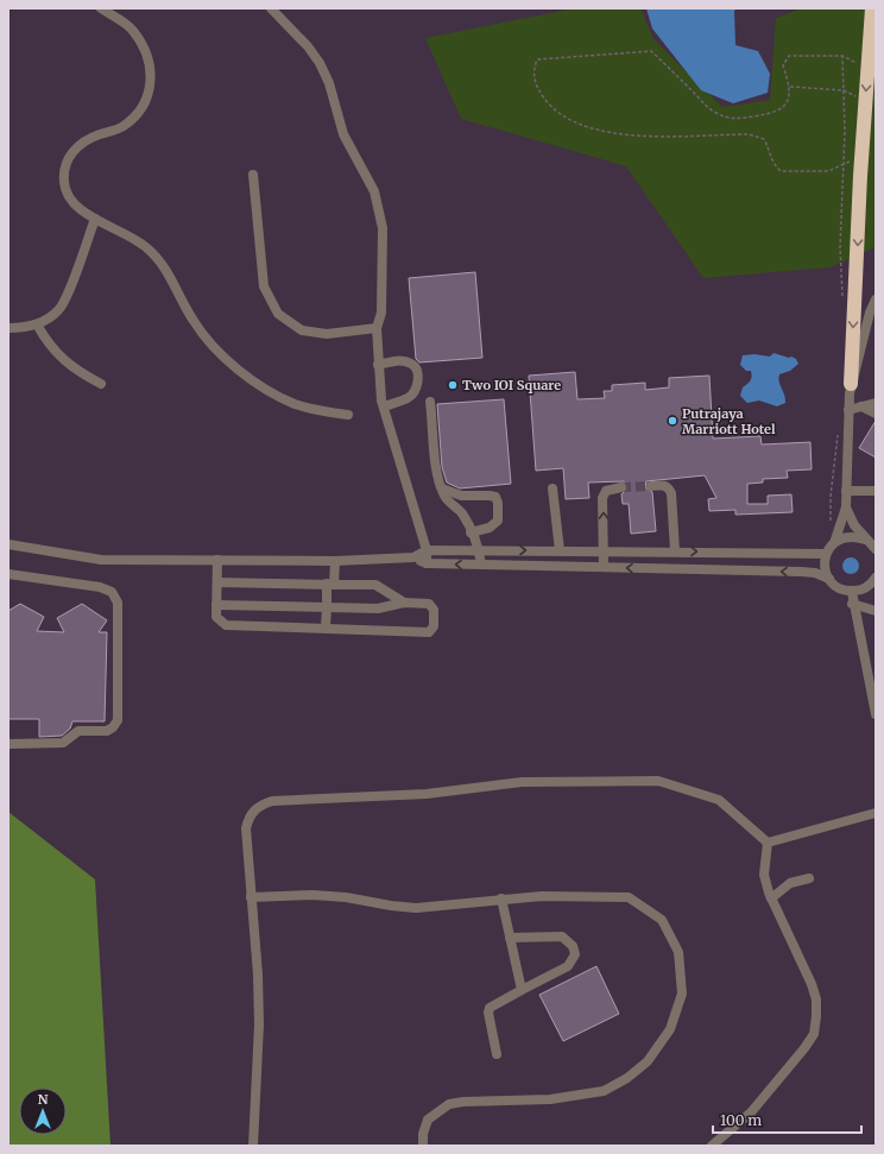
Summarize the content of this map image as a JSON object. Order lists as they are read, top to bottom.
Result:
{
  "places": ["Two IOI Square", "Putrajaya Marriott Hotel"],
  "scale_bar": "100 m",
  "north": "top"
}
